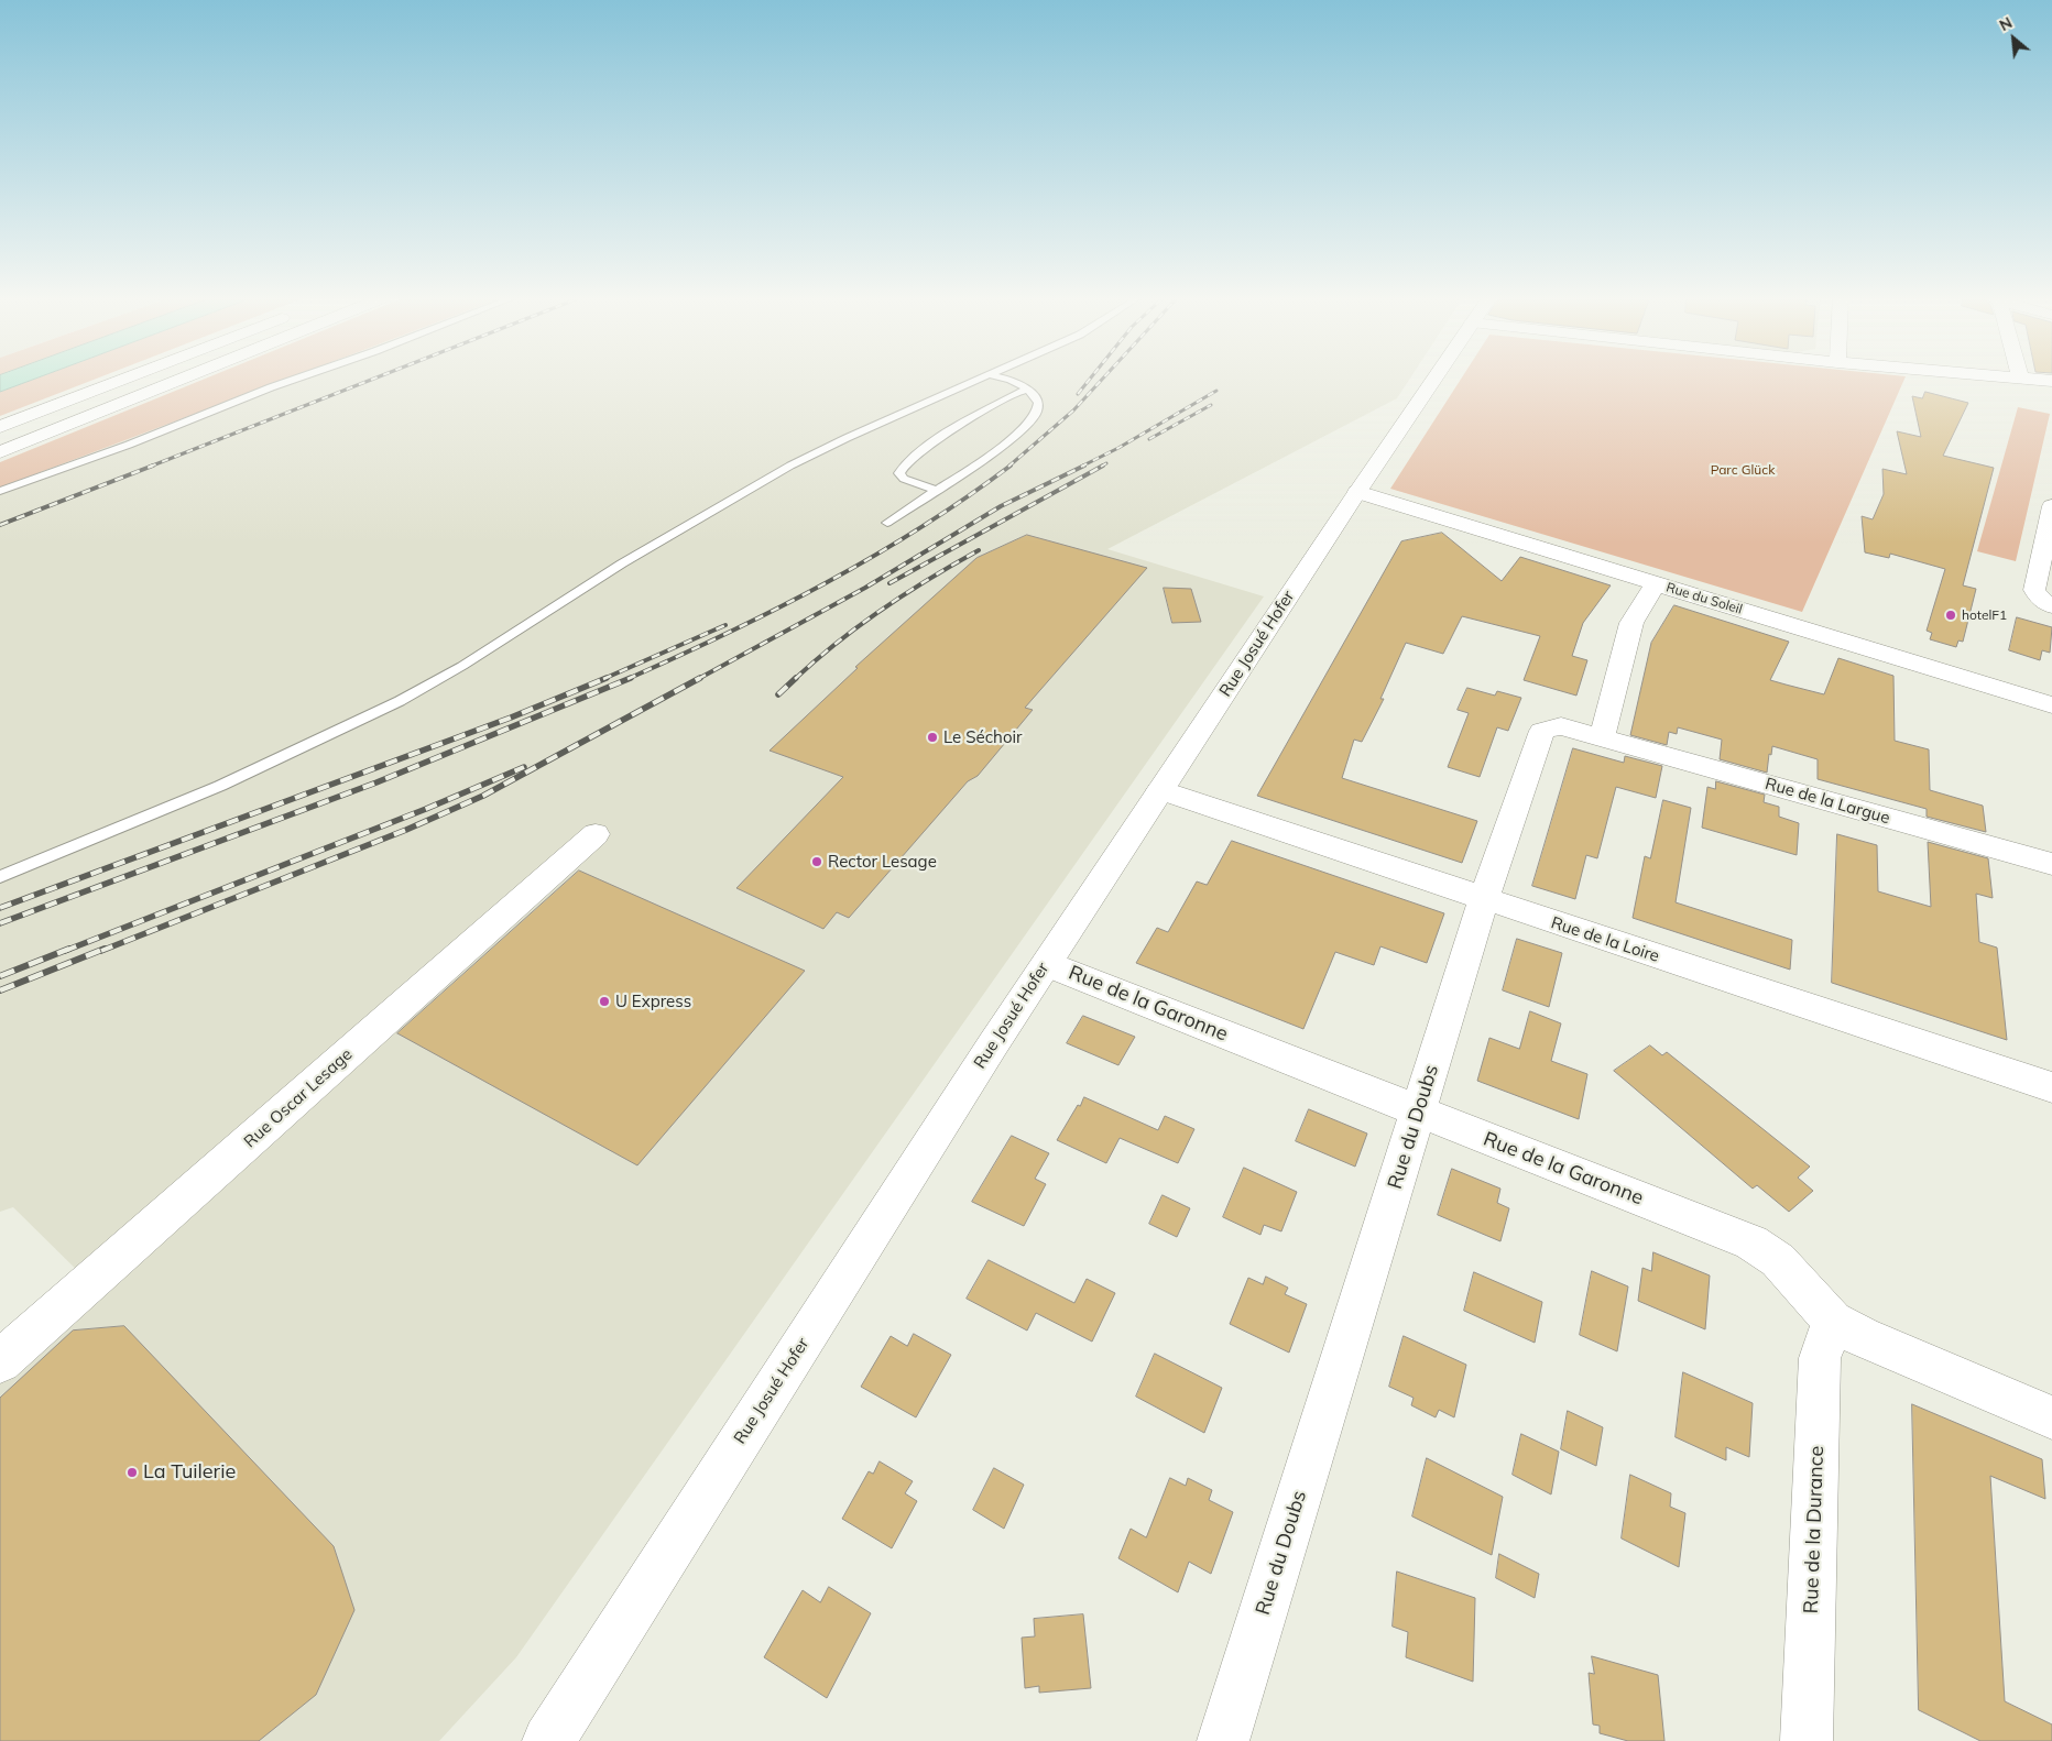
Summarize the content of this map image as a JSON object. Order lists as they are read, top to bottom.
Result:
{
  "streets": {
    "main road": [
      "Rue du Soleil",
      "Rue Josué Hofer",
      "Rue de la Largue",
      "Rue de la Loire",
      "Rue de la Garonne",
      "Rue Oscar Lesage",
      "Rue du Doubs",
      "Rue de la Durance"
    ]
  },
  "crossings": [
    ["Rue du Soleil", "Rue Josué Hofer"],
    ["Rue Josué Hofer", "Rue de la Loire"],
    ["Rue Josué Hofer", "Rue de la Garonne"],
    ["Rue de la Largue", "Rue du Doubs"],
    ["Rue de la Loire", "Rue du Doubs"],
    ["Rue de la Garonne", "Rue du Doubs"],
    ["Rue de la Garonne", "Rue de la Durance"]
  ],
  "parks": ["Parc Glück"],
  "places": [
    "hotelF1",
    "Le Séchoir",
    "Rector Lesage",
    "U Express",
    "La Tuilerie"
  ],
  "north": "top left"
}
